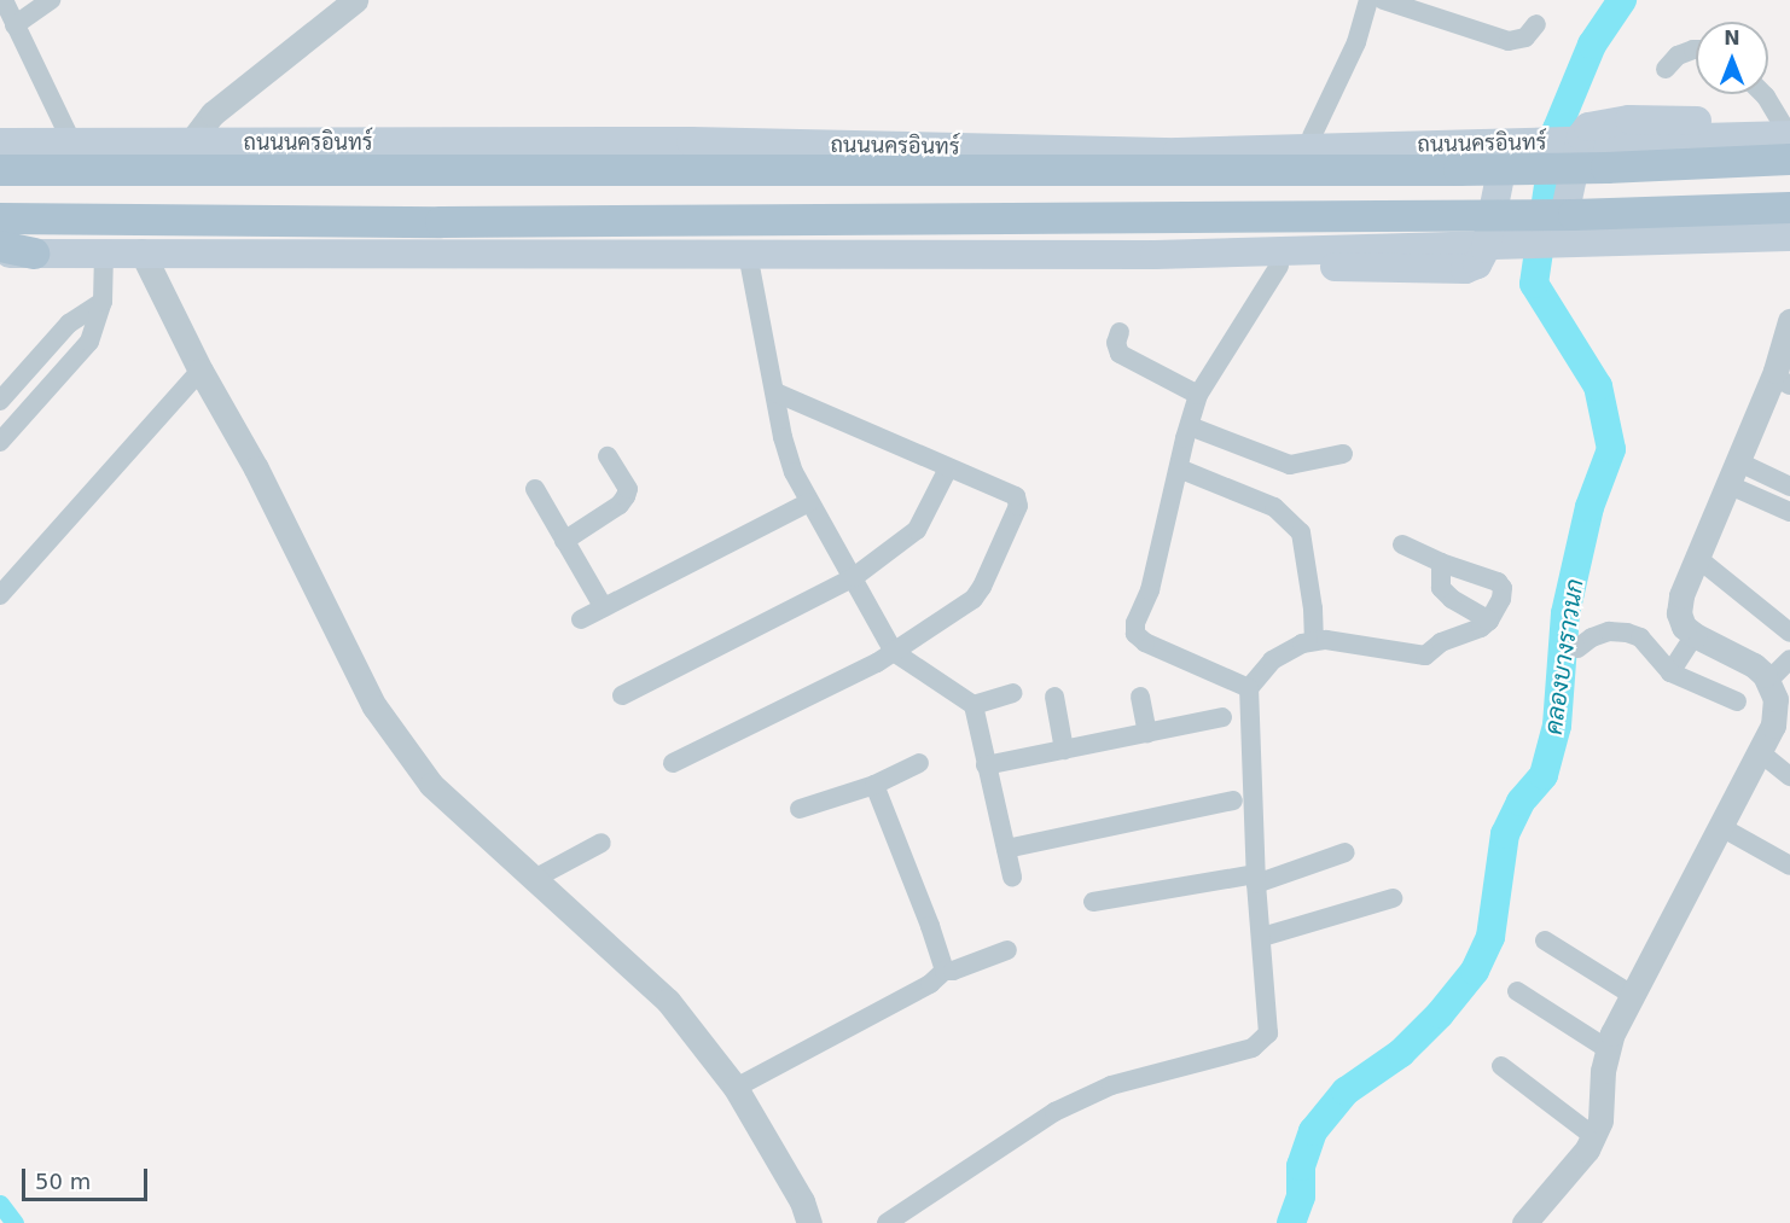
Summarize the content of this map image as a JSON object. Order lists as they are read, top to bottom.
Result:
{
  "streets": {
    "main road": ["ถนนนครอินทร์"]
  },
  "water": ["คลองบางราวนก"],
  "scale_bar": "50 m",
  "north": "top"
}
